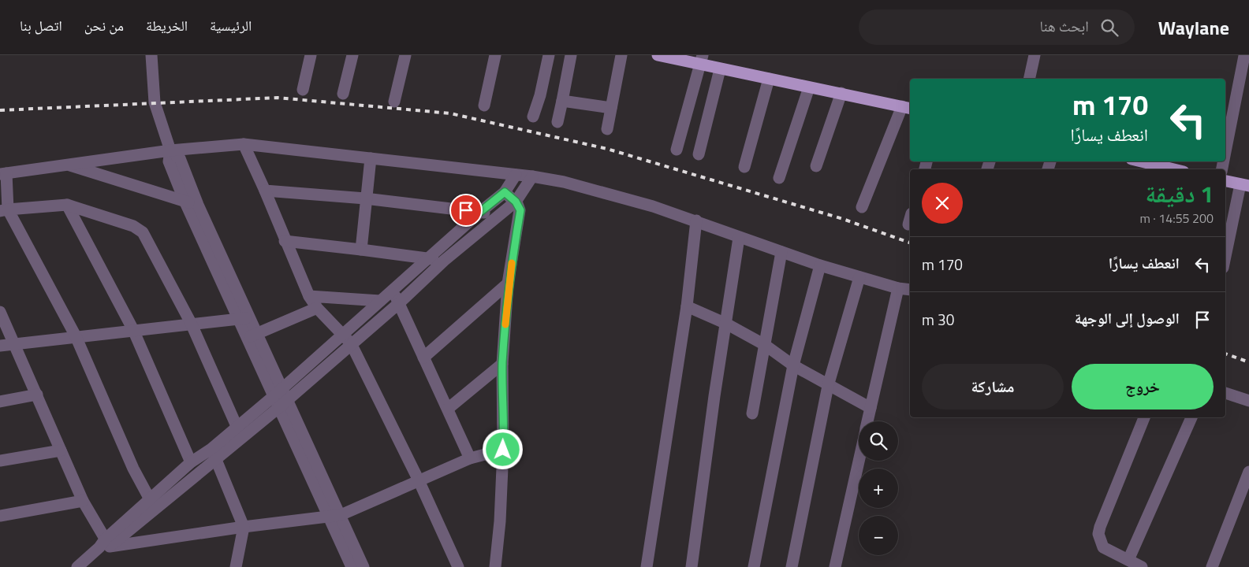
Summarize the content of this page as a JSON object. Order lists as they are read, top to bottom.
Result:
{
  "page": {
    "header": "Waylane",
    "search": "ابحث هنا",
    "nav": [
      "الرئيسية",
      "الخريطة",
      "من نحن",
      "اتصل بنا"
    ],
    "turn": ["170 m", "انعطف يسارًا"],
    "heading": ["1 دقيقة", "200 m · 14:55"],
    "list": [
      {
        "name": "انعطف يسارًا",
        "value": "170 m"
      },
      {
        "name": "الوصول إلى الوجهة",
        "value": "30 m"
      }
    ],
    "buttons": ["خروج", "مشاركة"],
    "map_buttons": ["+", "−"]
  }
}
